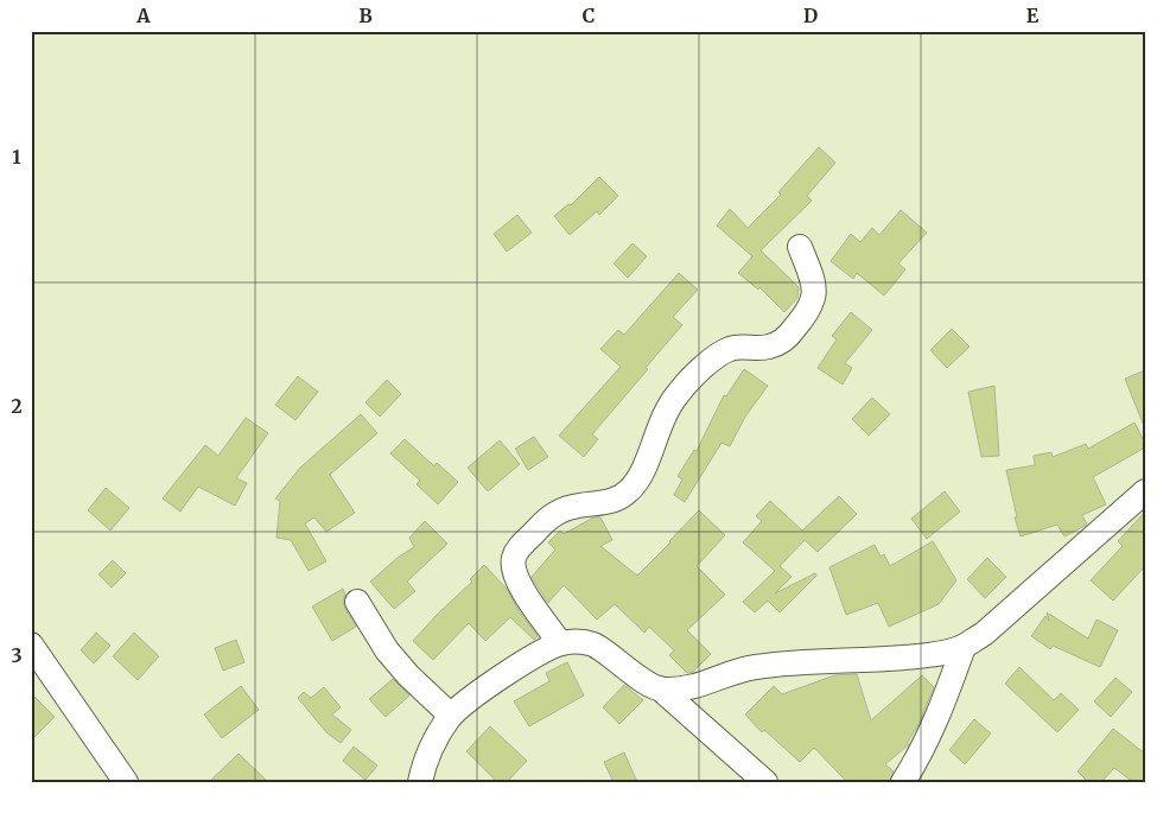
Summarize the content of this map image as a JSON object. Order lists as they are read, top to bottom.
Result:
{
  "grid": {
    "columns": [
      "A",
      "B",
      "C",
      "D",
      "E"
    ],
    "rows": ["1", "2", "3"]
  }
}
